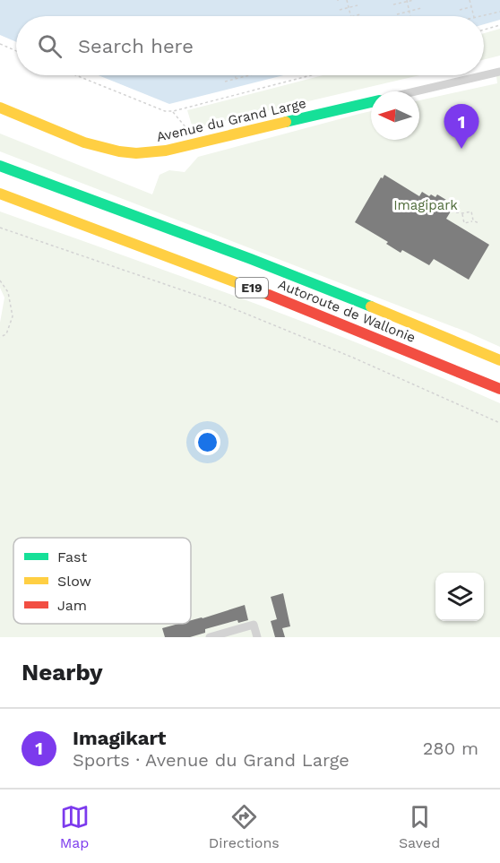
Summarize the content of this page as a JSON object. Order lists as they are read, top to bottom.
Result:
{
  "streets": {
    "main road": ["Avenue du Grand Large", "E19", "Autoroute de Wallonie"]
  },
  "parks": ["Imagipark"],
  "legend": ["Fast", "Slow", "Jam"],
  "north": "left",
  "page": {
    "search": "Search here",
    "pins": "1",
    "heading": "Nearby",
    "list": [
      {
        "mark": "1",
        "name": "Imagikart",
        "note": "Sports · Avenue du Grand Large",
        "value": "280 m"
      }
    ],
    "nav": ["Map", "Directions", "Saved"]
  }
}
